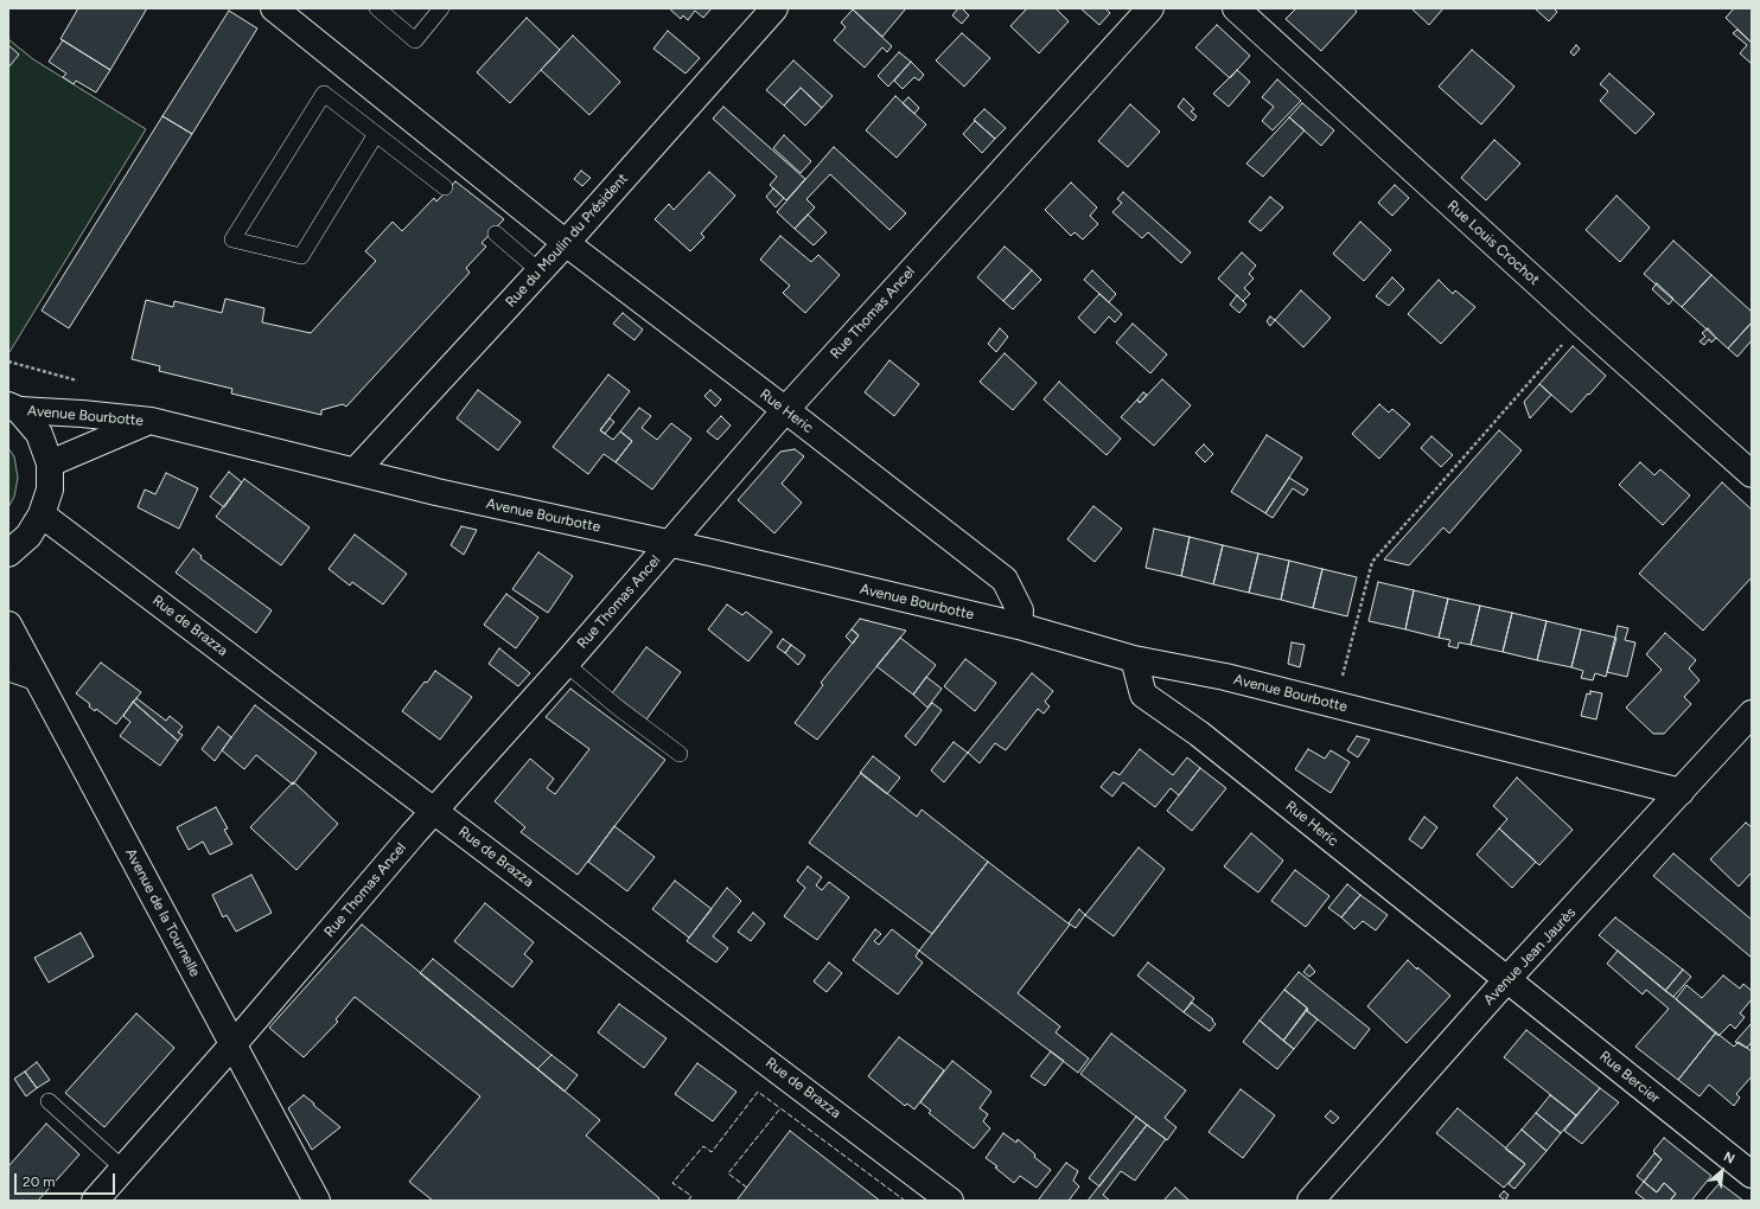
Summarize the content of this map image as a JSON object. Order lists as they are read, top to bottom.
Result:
{
  "streets": {
    "street": [
      "Rue du Moulin du Président",
      "Rue Louis Crochot",
      "Rue Thomas Ancel",
      "Rue Heric",
      "Avenue Bourbotte",
      "Rue de Brazza",
      "Avenue de la Tournelle",
      "Avenue Jean Jaurès",
      "Rue Bercier"
    ]
  },
  "crossings": [
    ["Rue du Moulin du Président", "Rue Heric"],
    ["Rue du Moulin du Président", "Avenue Bourbotte"],
    ["Rue Thomas Ancel", "Rue Heric"],
    ["Rue Thomas Ancel", "Avenue Bourbotte"],
    ["Rue Thomas Ancel", "Rue de Brazza"],
    ["Rue Thomas Ancel", "Avenue de la Tournelle"],
    ["Rue Heric", "Avenue Bourbotte"],
    ["Rue Heric", "Avenue Jean Jaurès"],
    ["Rue Heric", "Rue Bercier"],
    ["Avenue Bourbotte", "Avenue Jean Jaurès"],
    ["Avenue Jean Jaurès", "Rue Bercier"]
  ],
  "scale_bar": "20 m",
  "north": "top right"
}
